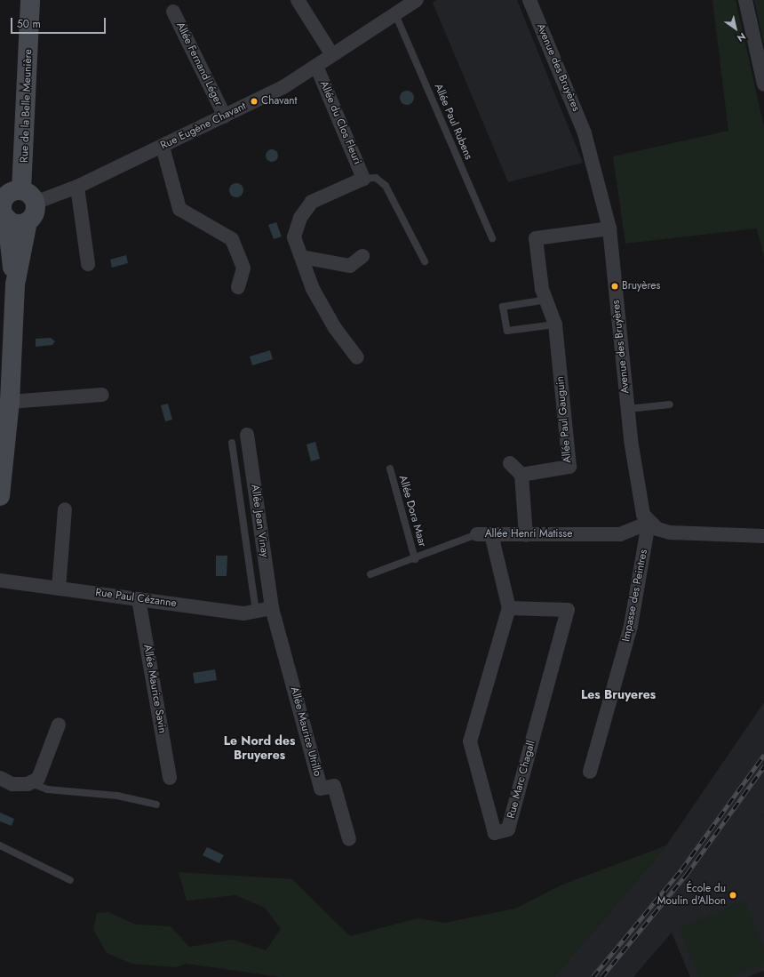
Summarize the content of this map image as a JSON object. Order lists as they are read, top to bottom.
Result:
{
  "streets": {
    "street": [
      "Allée Fernand Léger",
      "Avenue des Bruyères",
      "Rue de la Belle Meunière",
      "Allée du Clos Fleuri",
      "Rue Eugène Chavant",
      "Allée Paul Gauguin",
      "Allée Jean Vinay",
      "Allée Henri Matisse",
      "Impasse des Peintres",
      "Rue Paul Cézanne",
      "Allée Maurice Savin",
      "Allée Maurice Utrillo",
      "Rue Marc Chagall"
    ],
    "lane": ["Allée Paul Rubens", "Allée Dora Maar"]
  },
  "crossings": [
    ["Allée Fernand Léger", "Rue Eugène Chavant"],
    ["Avenue des Bruyères", "Allée Henri Matisse"],
    ["Avenue des Bruyères", "Impasse des Peintres"],
    ["Rue de la Belle Meunière", "Rue Eugène Chavant"],
    ["Allée Paul Rubens", "Rue Eugène Chavant"],
    ["Allée du Clos Fleuri", "Rue Eugène Chavant"],
    ["Allée Dora Maar", "Allée Henri Matisse"],
    ["Allée Jean Vinay", "Rue Paul Cézanne"],
    ["Allée Jean Vinay", "Allée Maurice Utrillo"],
    ["Allée Henri Matisse", "Impasse des Peintres"],
    ["Rue Paul Cézanne", "Allée Maurice Savin"],
    ["Rue Paul Cézanne", "Allée Maurice Utrillo"]
  ],
  "districts": ["Les Bruyeres", "Le Nord des Bruyeres"],
  "places": ["Chavant", "Bruyères", "École du Moulin d'Albon"],
  "scale_bar": "50 m",
  "north": "bottom right"
}
